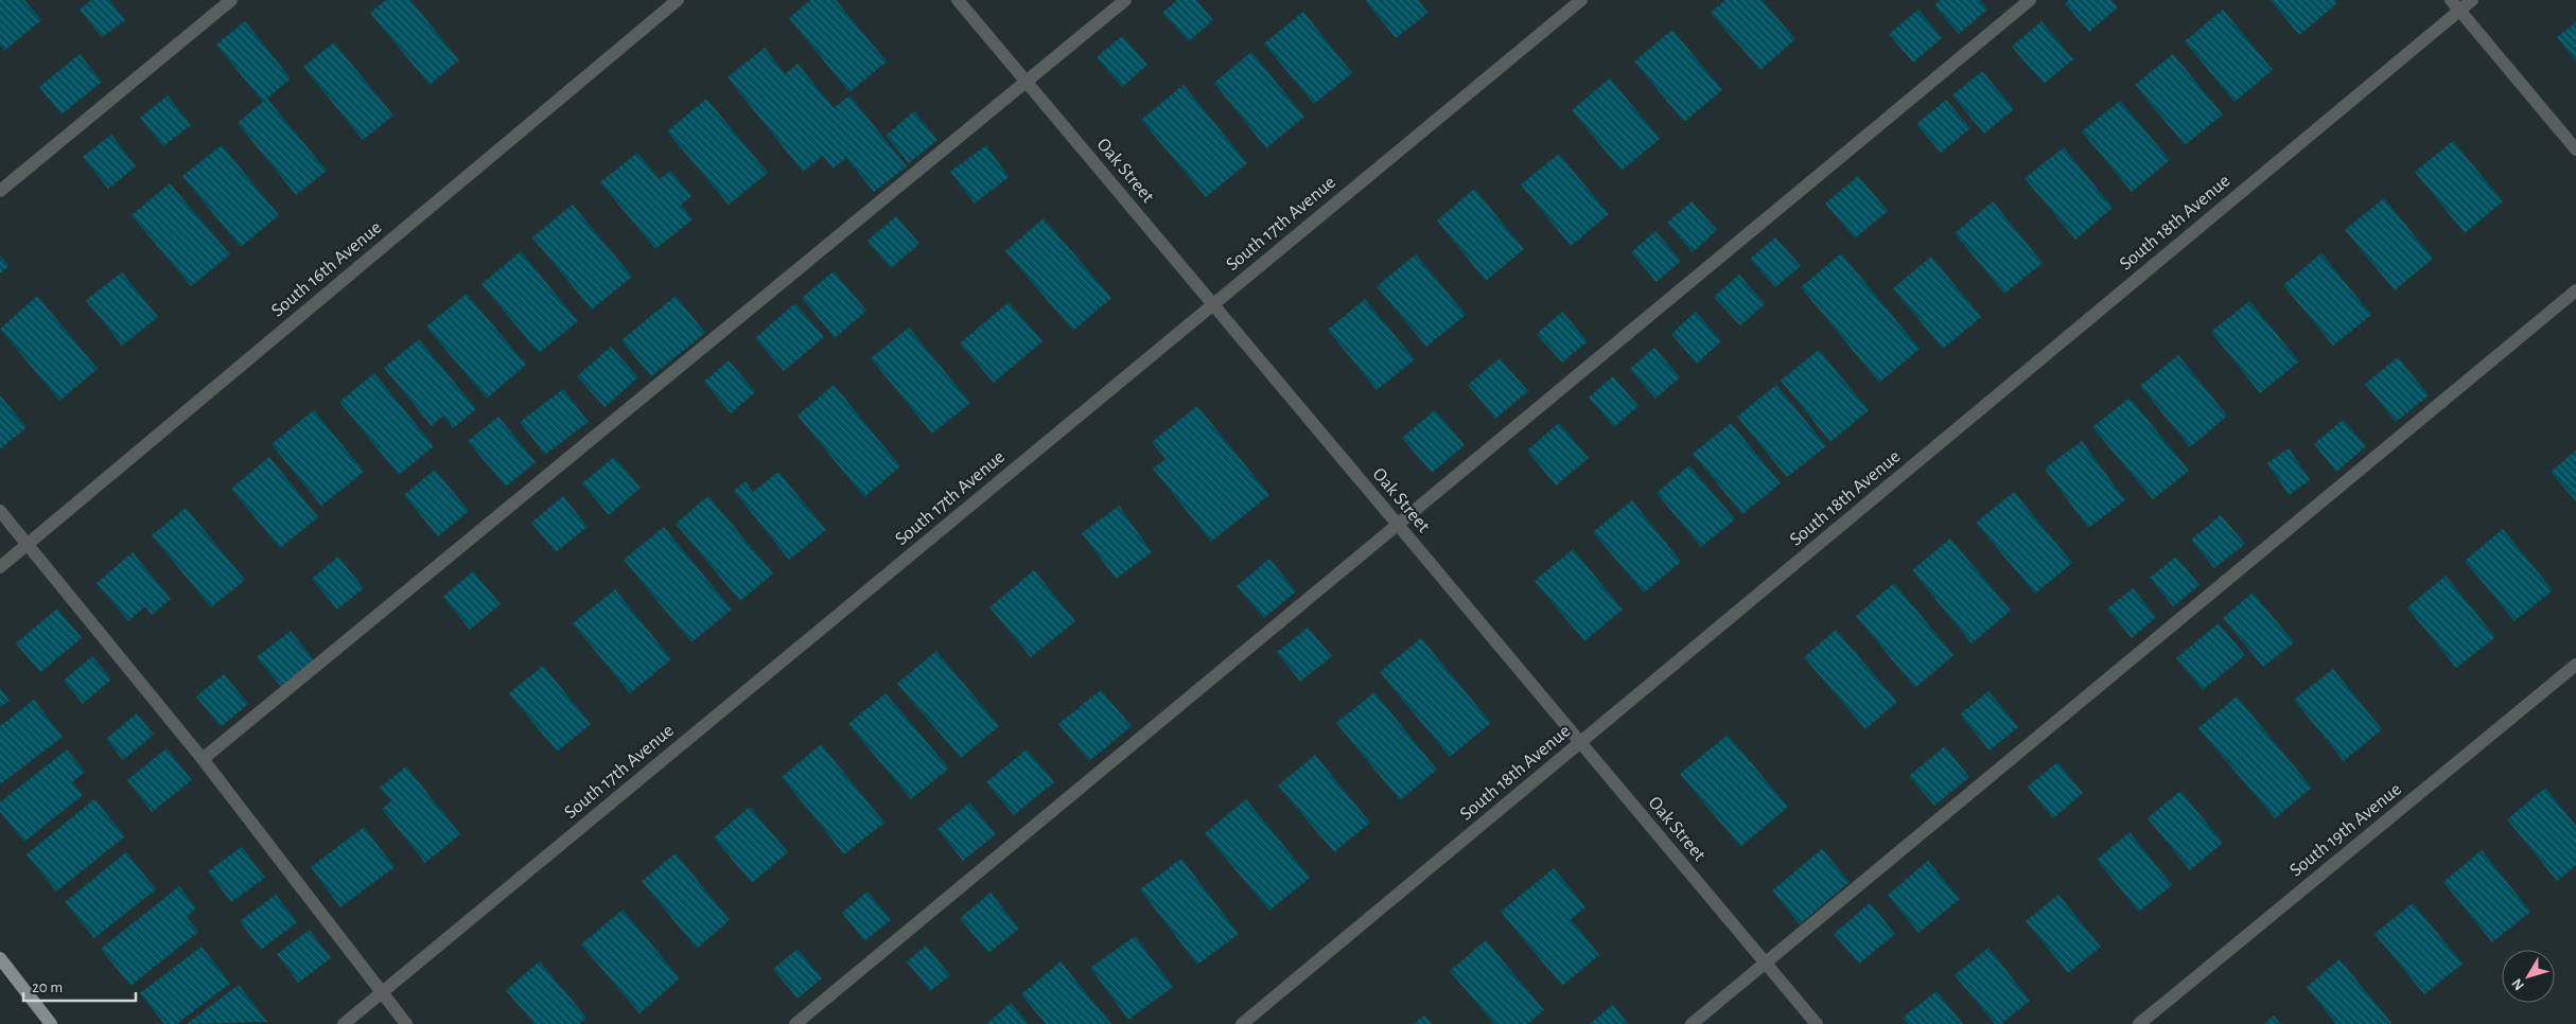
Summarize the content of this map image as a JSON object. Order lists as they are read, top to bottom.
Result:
{
  "streets": {
    "street": [
      "Oak Street",
      "South 18th Avenue",
      "South 17th Avenue",
      "South 16th Avenue",
      "South 19th Avenue"
    ]
  },
  "crossings": [
    ["Oak Street", "South 18th Avenue"],
    ["Oak Street", "South 17th Avenue"]
  ],
  "scale_bar": "20 m",
  "north": "bottom left"
}
